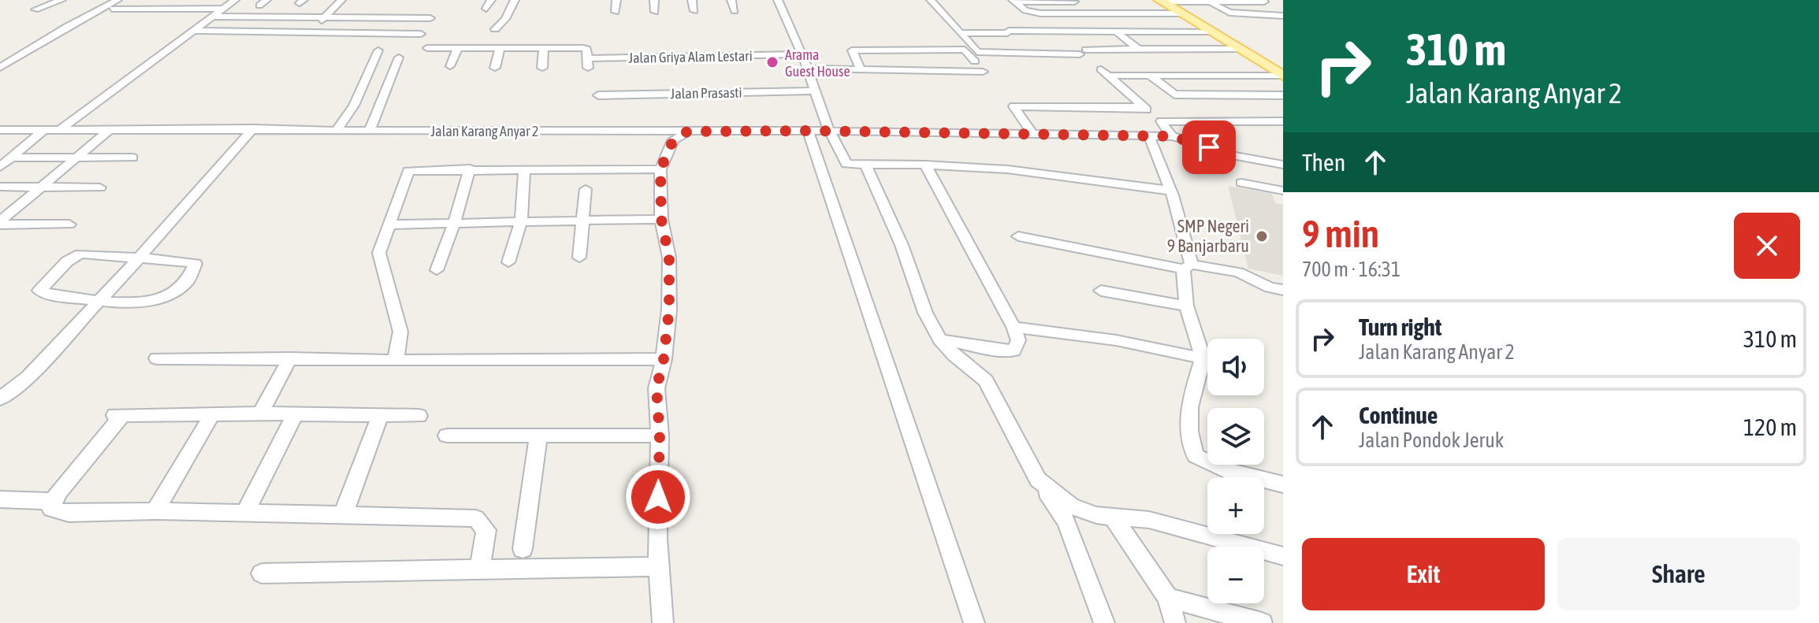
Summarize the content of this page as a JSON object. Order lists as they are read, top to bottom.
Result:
{
  "streets": {
    "street": ["Jalan Griya Alam Lestari", "Jalan Prasasti", "Jalan Karang Anyar 2"]
  },
  "places": ["Arama Guest House", "SMP Negeri 9 Banjarbaru"],
  "page": {
    "turn": ["310 m", "Jalan Karang Anyar 2"],
    "then": "Then",
    "heading": ["9 min", "700 m · 16:31"],
    "list": [
      {
        "name": "Turn right",
        "note": "Jalan Karang Anyar 2",
        "value": "310 m"
      },
      {
        "name": "Continue",
        "note": "Jalan Pondok Jeruk",
        "value": "120 m"
      }
    ],
    "map_buttons": ["+", "−"],
    "buttons": ["Exit", "Share"]
  }
}
